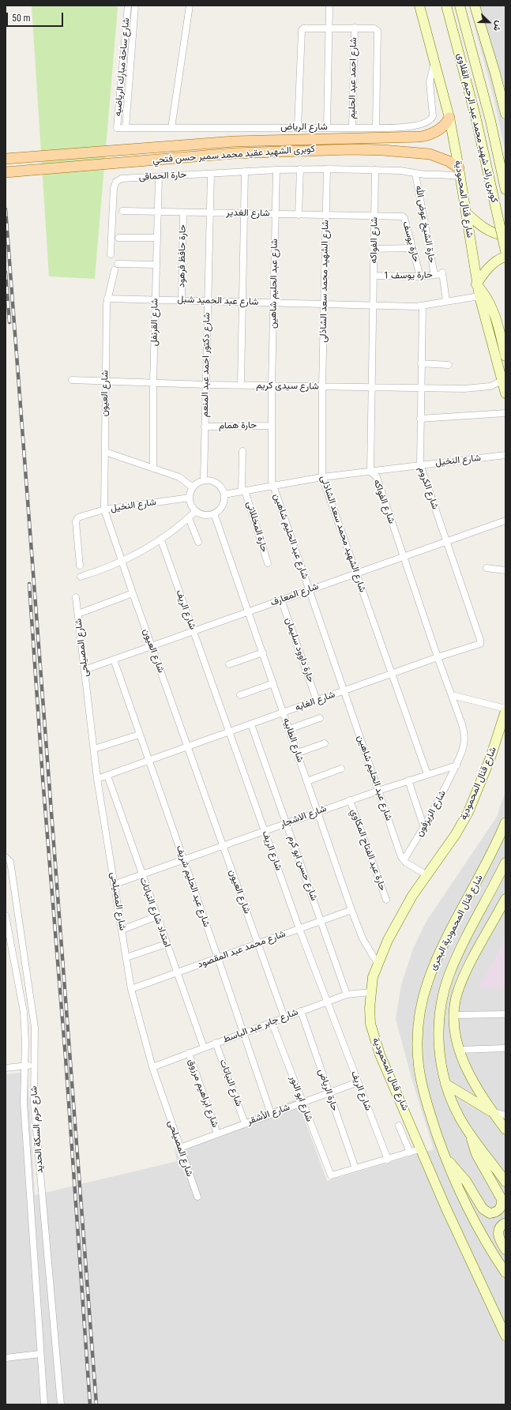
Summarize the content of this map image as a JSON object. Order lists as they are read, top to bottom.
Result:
{
  "streets": {
    "main road": [
      "كوبرى رائد شهيد محمد عبد الرحيم القلاوى",
      "كوبرى الشهيد عقيد محمد سمير حسن فتحي",
      "شارع قنال المحمودية",
      "شارع قنال المحمودية البحرى"
    ],
    "street": [
      "شارع ساحة مبارك الرياضيه",
      "شارع احمد عبد الحليم",
      "شارع الرياض",
      "حارة الحماقى",
      "شارع الغدير",
      "حارة الشيخ عوض الله",
      "شارع الفواكه",
      "حارة يوسف",
      "حارة حافظ فرهود",
      "حارة يوسف 1",
      "شارع الشهيد محمد سعد الشاذلى",
      "شارع عبد الحليم شاهين",
      "شارع عبد الحميد شبل",
      "شارع القرنفل",
      "شارع دكتور احمد عبد المنعم",
      "شارع سيدى كريم",
      "شارع العيون",
      "حارة همام",
      "شارع النخيل",
      "شارع الكروم",
      "حارة المخللاتى",
      "شارع المعارف",
      "شارع الريف",
      "شارع المصيلحى",
      "حارة داوود سليمان",
      "شارع الغابه",
      "شارع الطابيه",
      "شارع الزيزفون",
      "شارع الاشجار",
      "حارة عبد الفتاح المكاوي",
      "شارع حسن ابو كرم",
      "شارع عبد الحليم شريف",
      "امتداد شارع النباتات",
      "شارع محمد عبد المقصود",
      "شارع جابر عبد الباسط",
      "شارع النباتات",
      "حارة الرياض",
      "شارع ابراهيم مرزوق",
      "شارع ابو النور",
      "شارع الأشقر",
      "شارع حرم السكة الحديد"
    ]
  },
  "crossings": [
    ["شارع ساحة مبارك الرياضيه", "شارع الرياض"],
    ["شارع احمد عبد الحليم", "شارع الرياض"],
    ["شارع الرياض", "شارع قنال المحمودية"],
    ["كوبرى الشهيد عقيد محمد سمير حسن فتحي", "شارع قنال المحمودية"],
    ["حارة الحماقى", "شارع الفواكه"],
    ["حارة الحماقى", "شارع الشهيد محمد سعد الشاذلى"],
    ["حارة الحماقى", "شارع عبد الحليم شاهين"],
    ["حارة الحماقى", "شارع القرنفل"],
    ["حارة الحماقى", "شارع دكتور احمد عبد المنعم"],
    ["شارع قنال المحمودية", "شارع عبد الحميد شبل"],
    ["شارع قنال المحمودية", "شارع سيدى كريم"],
    ["شارع قنال المحمودية", "شارع الطابيه"],
    ["شارع قنال المحمودية", "شارع جابر عبد الباسط"],
    ["شارع الغدير", "شارع الفواكه"],
    ["شارع الغدير", "حارة يوسف"],
    ["شارع الغدير", "حارة حافظ فرهود"],
    ["شارع الغدير", "شارع الشهيد محمد سعد الشاذلى"],
    ["شارع الغدير", "شارع عبد الحليم شاهين"],
    ["شارع الغدير", "شارع القرنفل"],
    ["شارع الغدير", "شارع دكتور احمد عبد المنعم"],
    ["حارة الشيخ عوض الله", "حارة يوسف 1"],
    ["شارع الفواكه", "حارة يوسف"],
    ["شارع الفواكه", "حارة يوسف 1"],
    ["شارع الفواكه", "شارع عبد الحميد شبل"],
    ["شارع الفواكه", "شارع سيدى كريم"],
    ["شارع الفواكه", "شارع النخيل"],
    ["شارع الفواكه", "شارع المعارف"],
    ["شارع الفواكه", "شارع الغابه"],
    ["شارع الفواكه", "شارع الزيزفون"],
    ["شارع الفواكه", "شارع الاشجار"],
    ["حارة يوسف", "حارة يوسف 1"],
    ["حارة حافظ فرهود", "شارع عبد الحميد شبل"],
    ["حارة يوسف 1", "شارع عبد الحميد شبل"],
    ["شارع الشهيد محمد سعد الشاذلى", "شارع عبد الحميد شبل"],
    ["شارع الشهيد محمد سعد الشاذلى", "شارع سيدى كريم"],
    ["شارع الشهيد محمد سعد الشاذلى", "شارع النخيل"],
    ["شارع الشهيد محمد سعد الشاذلى", "شارع المعارف"],
    ["شارع الشهيد محمد سعد الشاذلى", "شارع الغابه"],
    ["شارع الشهيد محمد سعد الشاذلى", "شارع الاشجار"],
    ["شارع عبد الحليم شاهين", "شارع عبد الحميد شبل"],
    ["شارع عبد الحليم شاهين", "شارع سيدى كريم"],
    ["شارع عبد الحليم شاهين", "حارة همام"],
    ["شارع عبد الحليم شاهين", "شارع النخيل"],
    ["شارع عبد الحليم شاهين", "شارع المعارف"],
    ["شارع عبد الحليم شاهين", "شارع الغابه"],
    ["شارع عبد الحليم شاهين", "شارع الزيزفون"],
    ["شارع عبد الحليم شاهين", "شارع الاشجار"],
    ["شارع عبد الحميد شبل", "شارع القرنفل"],
    ["شارع عبد الحميد شبل", "شارع دكتور احمد عبد المنعم"],
    ["شارع عبد الحميد شبل", "شارع العيون"],
    ["شارع عبد الحميد شبل", "شارع الكروم"],
    ["شارع القرنفل", "شارع سيدى كريم"],
    ["شارع دكتور احمد عبد المنعم", "شارع سيدى كريم"],
    ["شارع دكتور احمد عبد المنعم", "حارة همام"],
    ["شارع دكتور احمد عبد المنعم", "شارع النخيل"],
    ["شارع دكتور احمد عبد المنعم", "شارع الطابيه"],
    ["شارع سيدى كريم", "شارع العيون"],
    ["شارع سيدى كريم", "شارع الكروم"],
    ["شارع العيون", "شارع النخيل"],
    ["شارع العيون", "شارع المعارف"],
    ["شارع العيون", "شارع الغابه"],
    ["شارع العيون", "شارع الاشجار"],
    ["شارع العيون", "شارع محمد عبد المقصود"],
    ["شارع العيون", "شارع جابر عبد الباسط"],
    ["شارع النخيل", "شارع الكروم"],
    ["شارع النخيل", "حارة المخللاتى"],
    ["شارع النخيل", "شارع الطابيه"],
    ["شارع الكروم", "شارع المعارف"],
    ["شارع الكروم", "شارع الغابه"],
    ["شارع المعارف", "شارع الريف"],
    ["شارع المعارف", "شارع المصيلحى"],
    ["شارع المعارف", "حارة داوود سليمان"],
    ["شارع المعارف", "شارع الطابيه"],
    ["شارع المعارف", "شارع عبد الحليم شريف"],
    ["شارع الريف", "شارع الغابه"],
    ["شارع الريف", "شارع الاشجار"],
    ["شارع الريف", "شارع محمد عبد المقصود"],
    ["شارع الريف", "شارع جابر عبد الباسط"],
    ["شارع الريف", "شارع الأشقر"],
    ["شارع المصيلحى", "شارع الغابه"],
    ["شارع المصيلحى", "شارع الاشجار"],
    ["شارع المصيلحى", "شارع محمد عبد المقصود"],
    ["شارع المصيلحى", "شارع جابر عبد الباسط"],
    ["شارع المصيلحى", "شارع الأشقر"],
    ["حارة داوود سليمان", "شارع الغابه"],
    ["شارع الغابه", "شارع الطابيه"],
    ["شارع الغابه", "شارع حسن ابو كرم"],
    ["شارع الغابه", "شارع عبد الحليم شريف"],
    ["شارع الغابه", "امتداد شارع النباتات"],
    ["شارع الطابيه", "شارع الاشجار"],
    ["شارع الطابيه", "شارع محمد عبد المقصود"],
    ["شارع الزيزفون", "شارع الاشجار"],
    ["شارع الاشجار", "حارة عبد الفتاح المكاوي"],
    ["شارع الاشجار", "شارع حسن ابو كرم"],
    ["شارع الاشجار", "شارع عبد الحليم شريف"],
    ["شارع الاشجار", "امتداد شارع النباتات"],
    ["شارع حسن ابو كرم", "شارع محمد عبد المقصود"],
    ["شارع حسن ابو كرم", "شارع جابر عبد الباسط"],
    ["شارع عبد الحليم شريف", "شارع محمد عبد المقصود"],
    ["شارع عبد الحليم شريف", "شارع جابر عبد الباسط"],
    ["شارع عبد الحليم شريف", "شارع الأشقر"],
    ["امتداد شارع النباتات", "شارع محمد عبد المقصود"],
    ["امتداد شارع النباتات", "شارع جابر عبد الباسط"],
    ["شارع جابر عبد الباسط", "شارع النباتات"],
    ["شارع جابر عبد الباسط", "حارة الرياض"],
    ["شارع جابر عبد الباسط", "شارع ابراهيم مرزوق"],
    ["شارع جابر عبد الباسط", "شارع ابو النور"],
    ["شارع النباتات", "شارع الأشقر"],
    ["حارة الرياض", "شارع ابو النور"],
    ["حارة الرياض", "شارع الأشقر"],
    ["شارع ابراهيم مرزوق", "شارع الأشقر"],
    ["شارع ابو النور", "شارع الأشقر"]
  ],
  "scale_bar": "50 m",
  "north": "bottom right"
}
